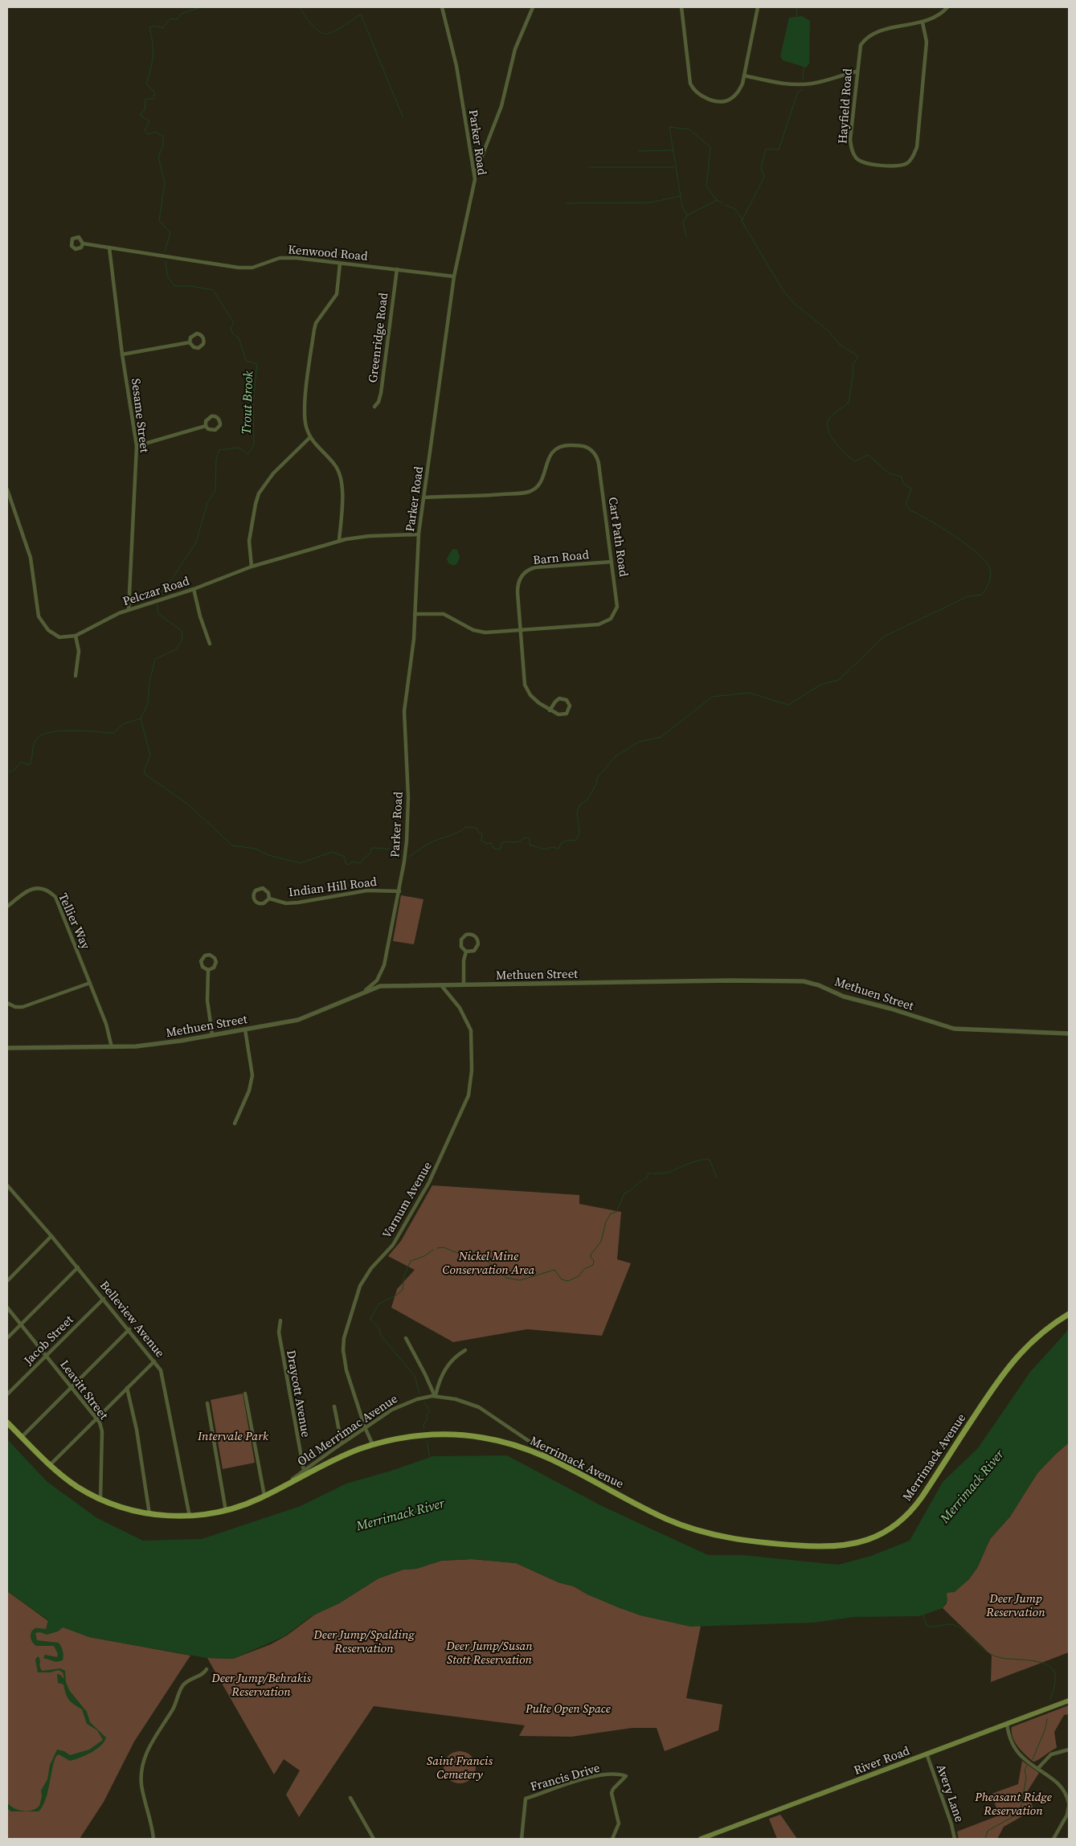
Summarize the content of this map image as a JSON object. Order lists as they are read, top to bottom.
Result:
{
  "streets": {
    "main road": ["Merrimack Avenue", "River Road"],
    "street": [
      "Hayfield Road",
      "Parker Road",
      "Kenwood Road",
      "Greenridge Road",
      "Sesame Street",
      "Cart Path Road",
      "Barn Road",
      "Pelczar Road",
      "Indian Hill Road",
      "Tellier Way",
      "Methuen Street",
      "Varnum Avenue",
      "Belleview Avenue",
      "Jacob Street",
      "Leavitt Street",
      "Draycott Avenue",
      "Old Merrimac Avenue",
      "Francis Drive",
      "Avery Lane"
    ]
  },
  "crossings": [
    ["Parker Road", "Kenwood Road"],
    ["Parker Road", "Cart Path Road"],
    ["Parker Road", "Pelczar Road"],
    ["Parker Road", "Indian Hill Road"],
    ["Parker Road", "Methuen Street"],
    ["Kenwood Road", "Greenridge Road"],
    ["Kenwood Road", "Sesame Street"],
    ["Sesame Street", "Pelczar Road"],
    ["Cart Path Road", "Barn Road"],
    ["Tellier Way", "Methuen Street"],
    ["Methuen Street", "Varnum Avenue"],
    ["Varnum Avenue", "Old Merrimac Avenue"],
    ["Varnum Avenue", "Merrimack Avenue"],
    ["Belleview Avenue", "Jacob Street"],
    ["Belleview Avenue", "Merrimack Avenue"],
    ["Jacob Street", "Leavitt Street"],
    ["Leavitt Street", "Merrimack Avenue"],
    ["Draycott Avenue", "Old Merrimac Avenue"],
    ["Old Merrimac Avenue", "Merrimack Avenue"],
    ["River Road", "Avery Lane"]
  ],
  "water": ["Trout Brook", "Merrimack River"],
  "parks": [
    "Nickel Mine Conservation Area",
    "Intervale Park",
    "Deer Jump Reservation",
    "Deer Jump/Spalding Reservation",
    "Deer Jump/Susan Stott Reservation",
    "Deer Jump/Behrakis Reservation",
    "Pulte Open Space",
    "Saint Francis Cemetery",
    "Pheasant Ridge Reservation"
  ]
}
